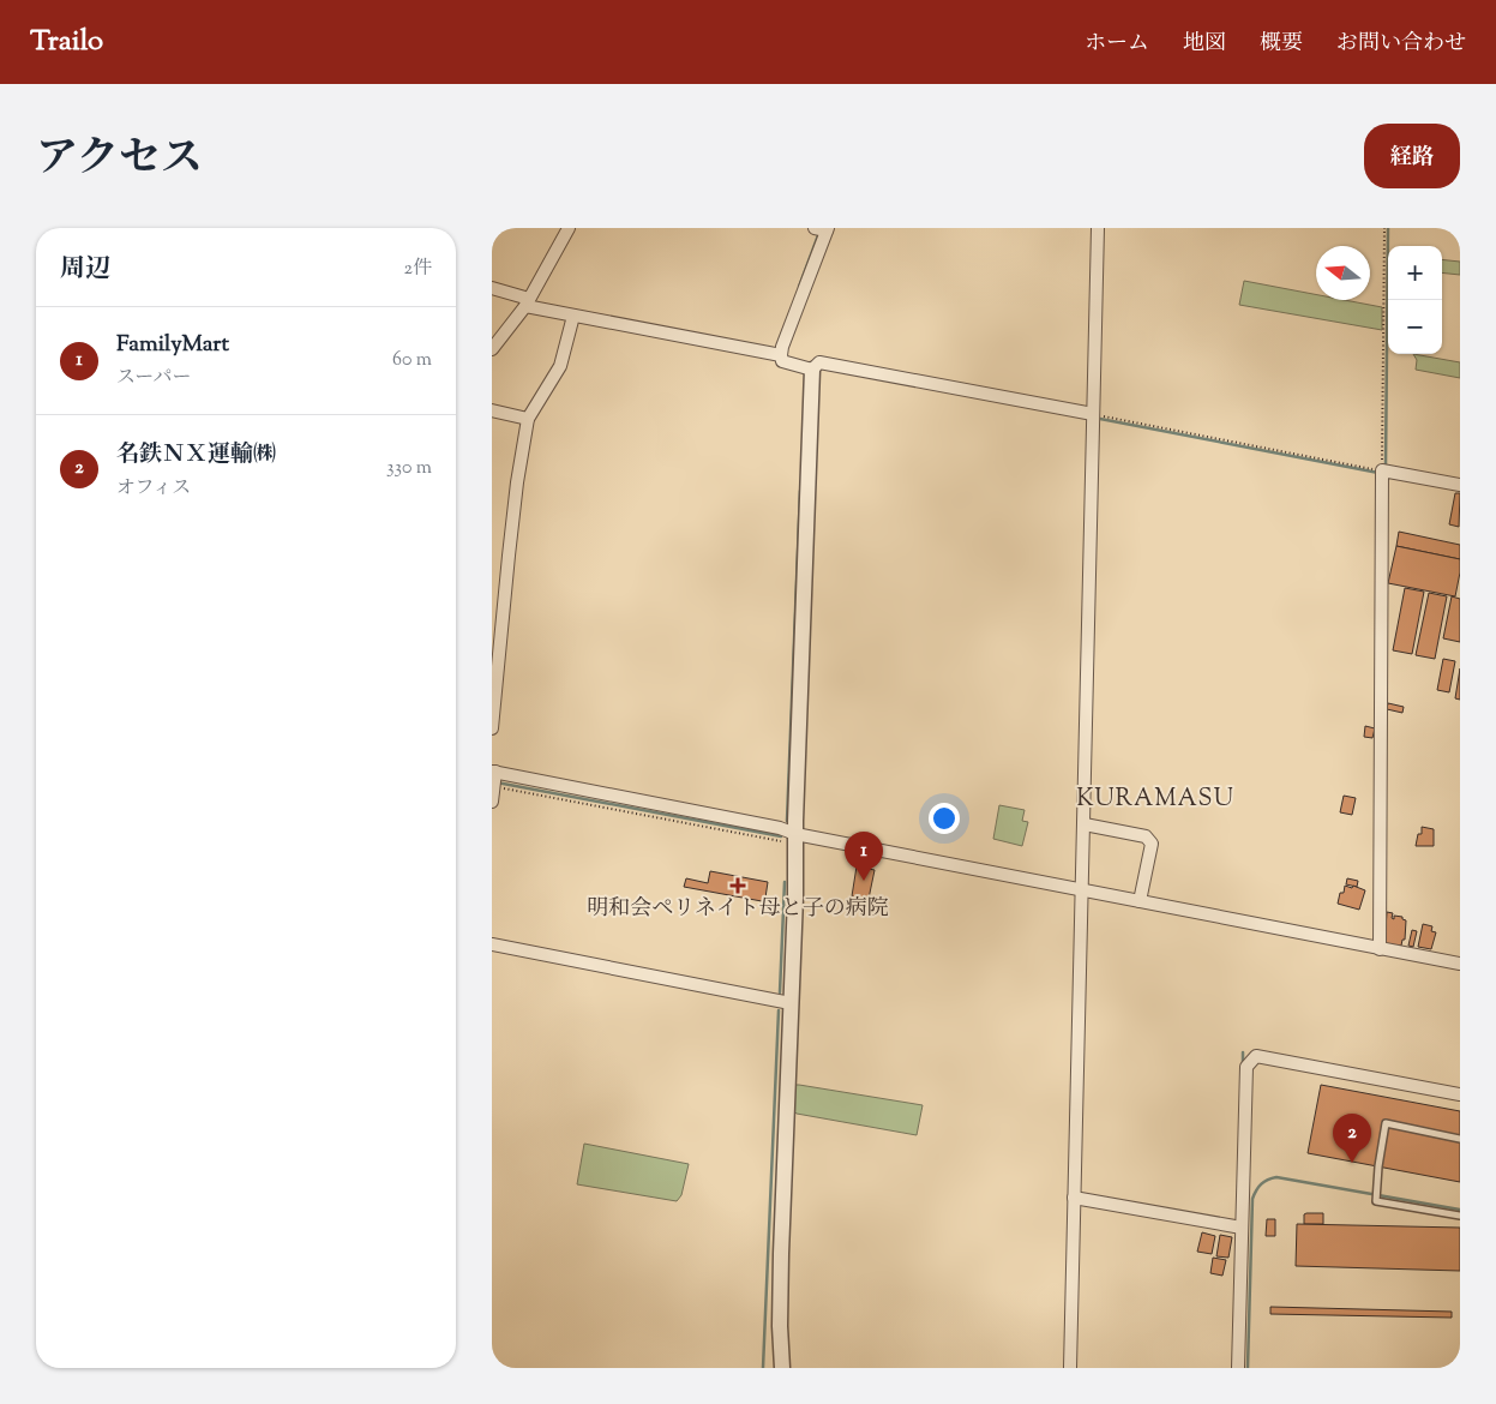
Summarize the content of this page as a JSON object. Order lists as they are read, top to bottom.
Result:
{
  "districts": ["KURAMASU"],
  "places": {
    "health": ["明和会ペリネイト母と子の病院"]
  },
  "north": "left",
  "page": {
    "header": "Trailo",
    "nav": [
      "ホーム",
      "地図",
      "概要",
      "お問い合わせ"
    ],
    "title": "アクセス",
    "buttons": "経路",
    "heading": ["周辺", "2件"],
    "map_buttons": ["+", "−"],
    "list": [
      {
        "mark": "1",
        "name": "FamilyMart",
        "note": "スーパー",
        "value": "60 m"
      },
      {
        "mark": "2",
        "name": "名鉄ＮＸ運輸㈱",
        "note": "オフィス",
        "value": "330 m"
      }
    ],
    "pins": ["1", "2"]
  }
}
